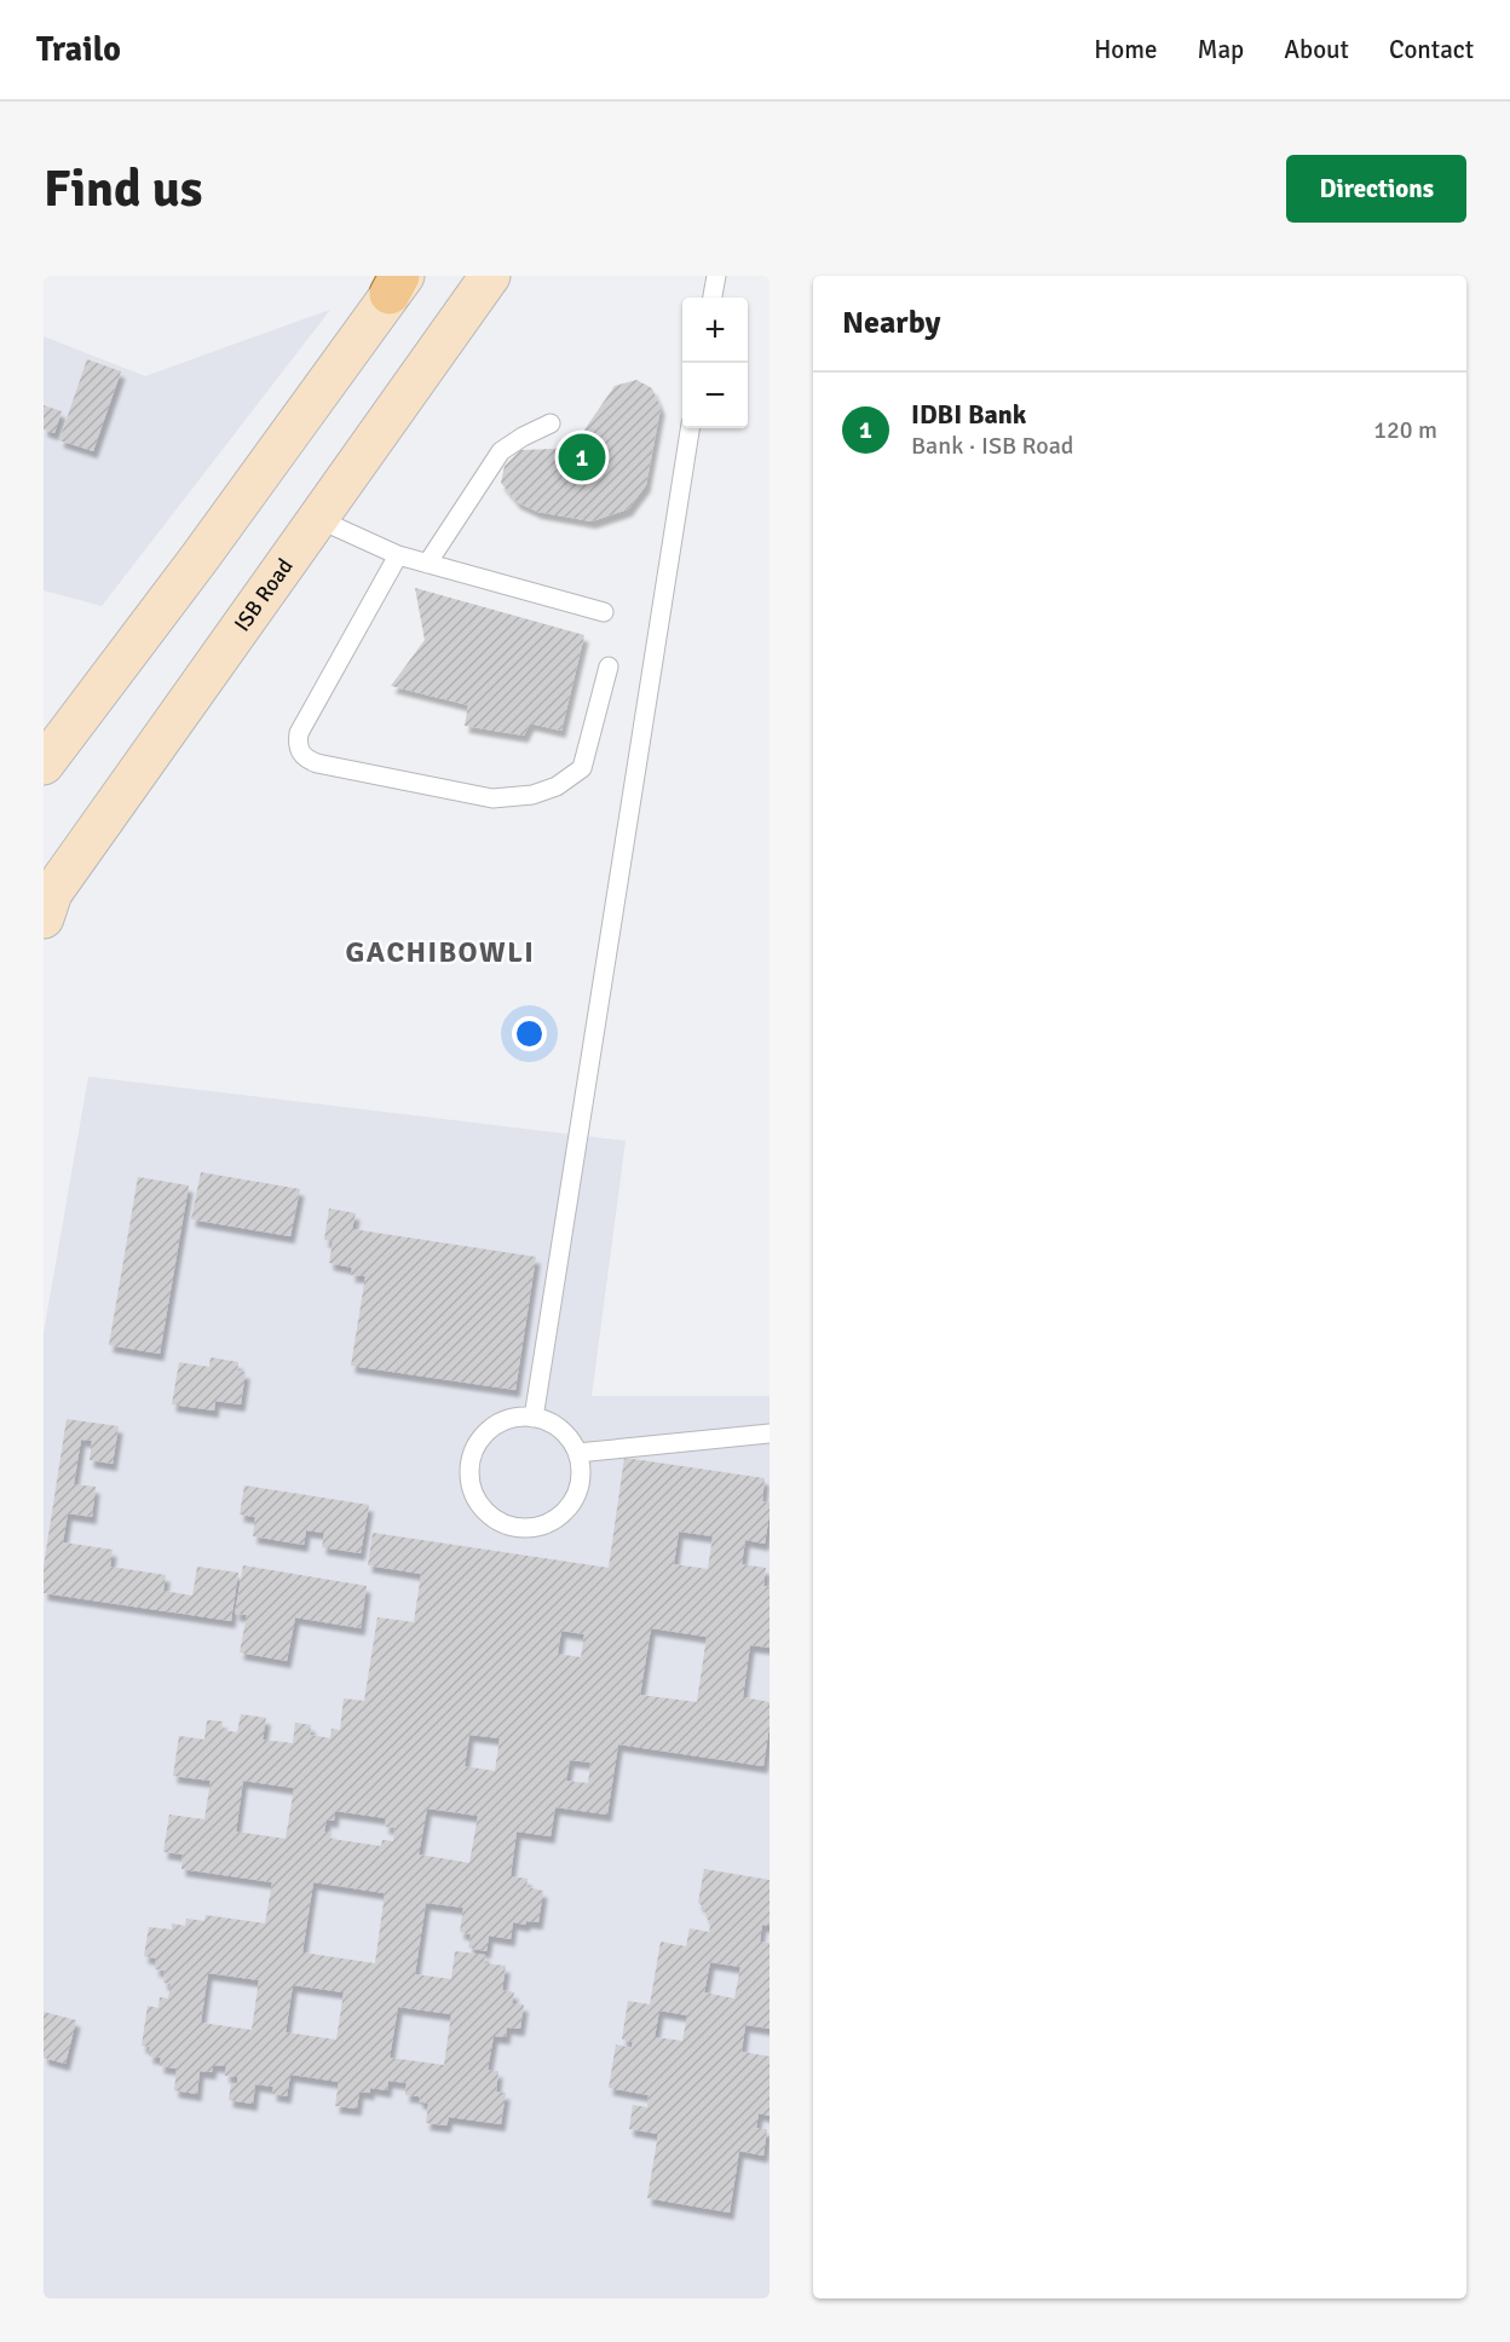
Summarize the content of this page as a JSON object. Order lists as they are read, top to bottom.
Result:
{
  "streets": {
    "main road": ["ISB Road"]
  },
  "districts": ["GACHIBOWLI"],
  "page": {
    "header": "Trailo",
    "nav": [
      "Home",
      "Map",
      "About",
      "Contact"
    ],
    "buttons": "Directions",
    "title": "Find us",
    "heading": "Nearby",
    "map_buttons": ["+", "−"],
    "list": [
      {
        "mark": "1",
        "name": "IDBI Bank",
        "note": "Bank · ISB Road",
        "value": "120 m"
      }
    ],
    "pins": "1"
  }
}
